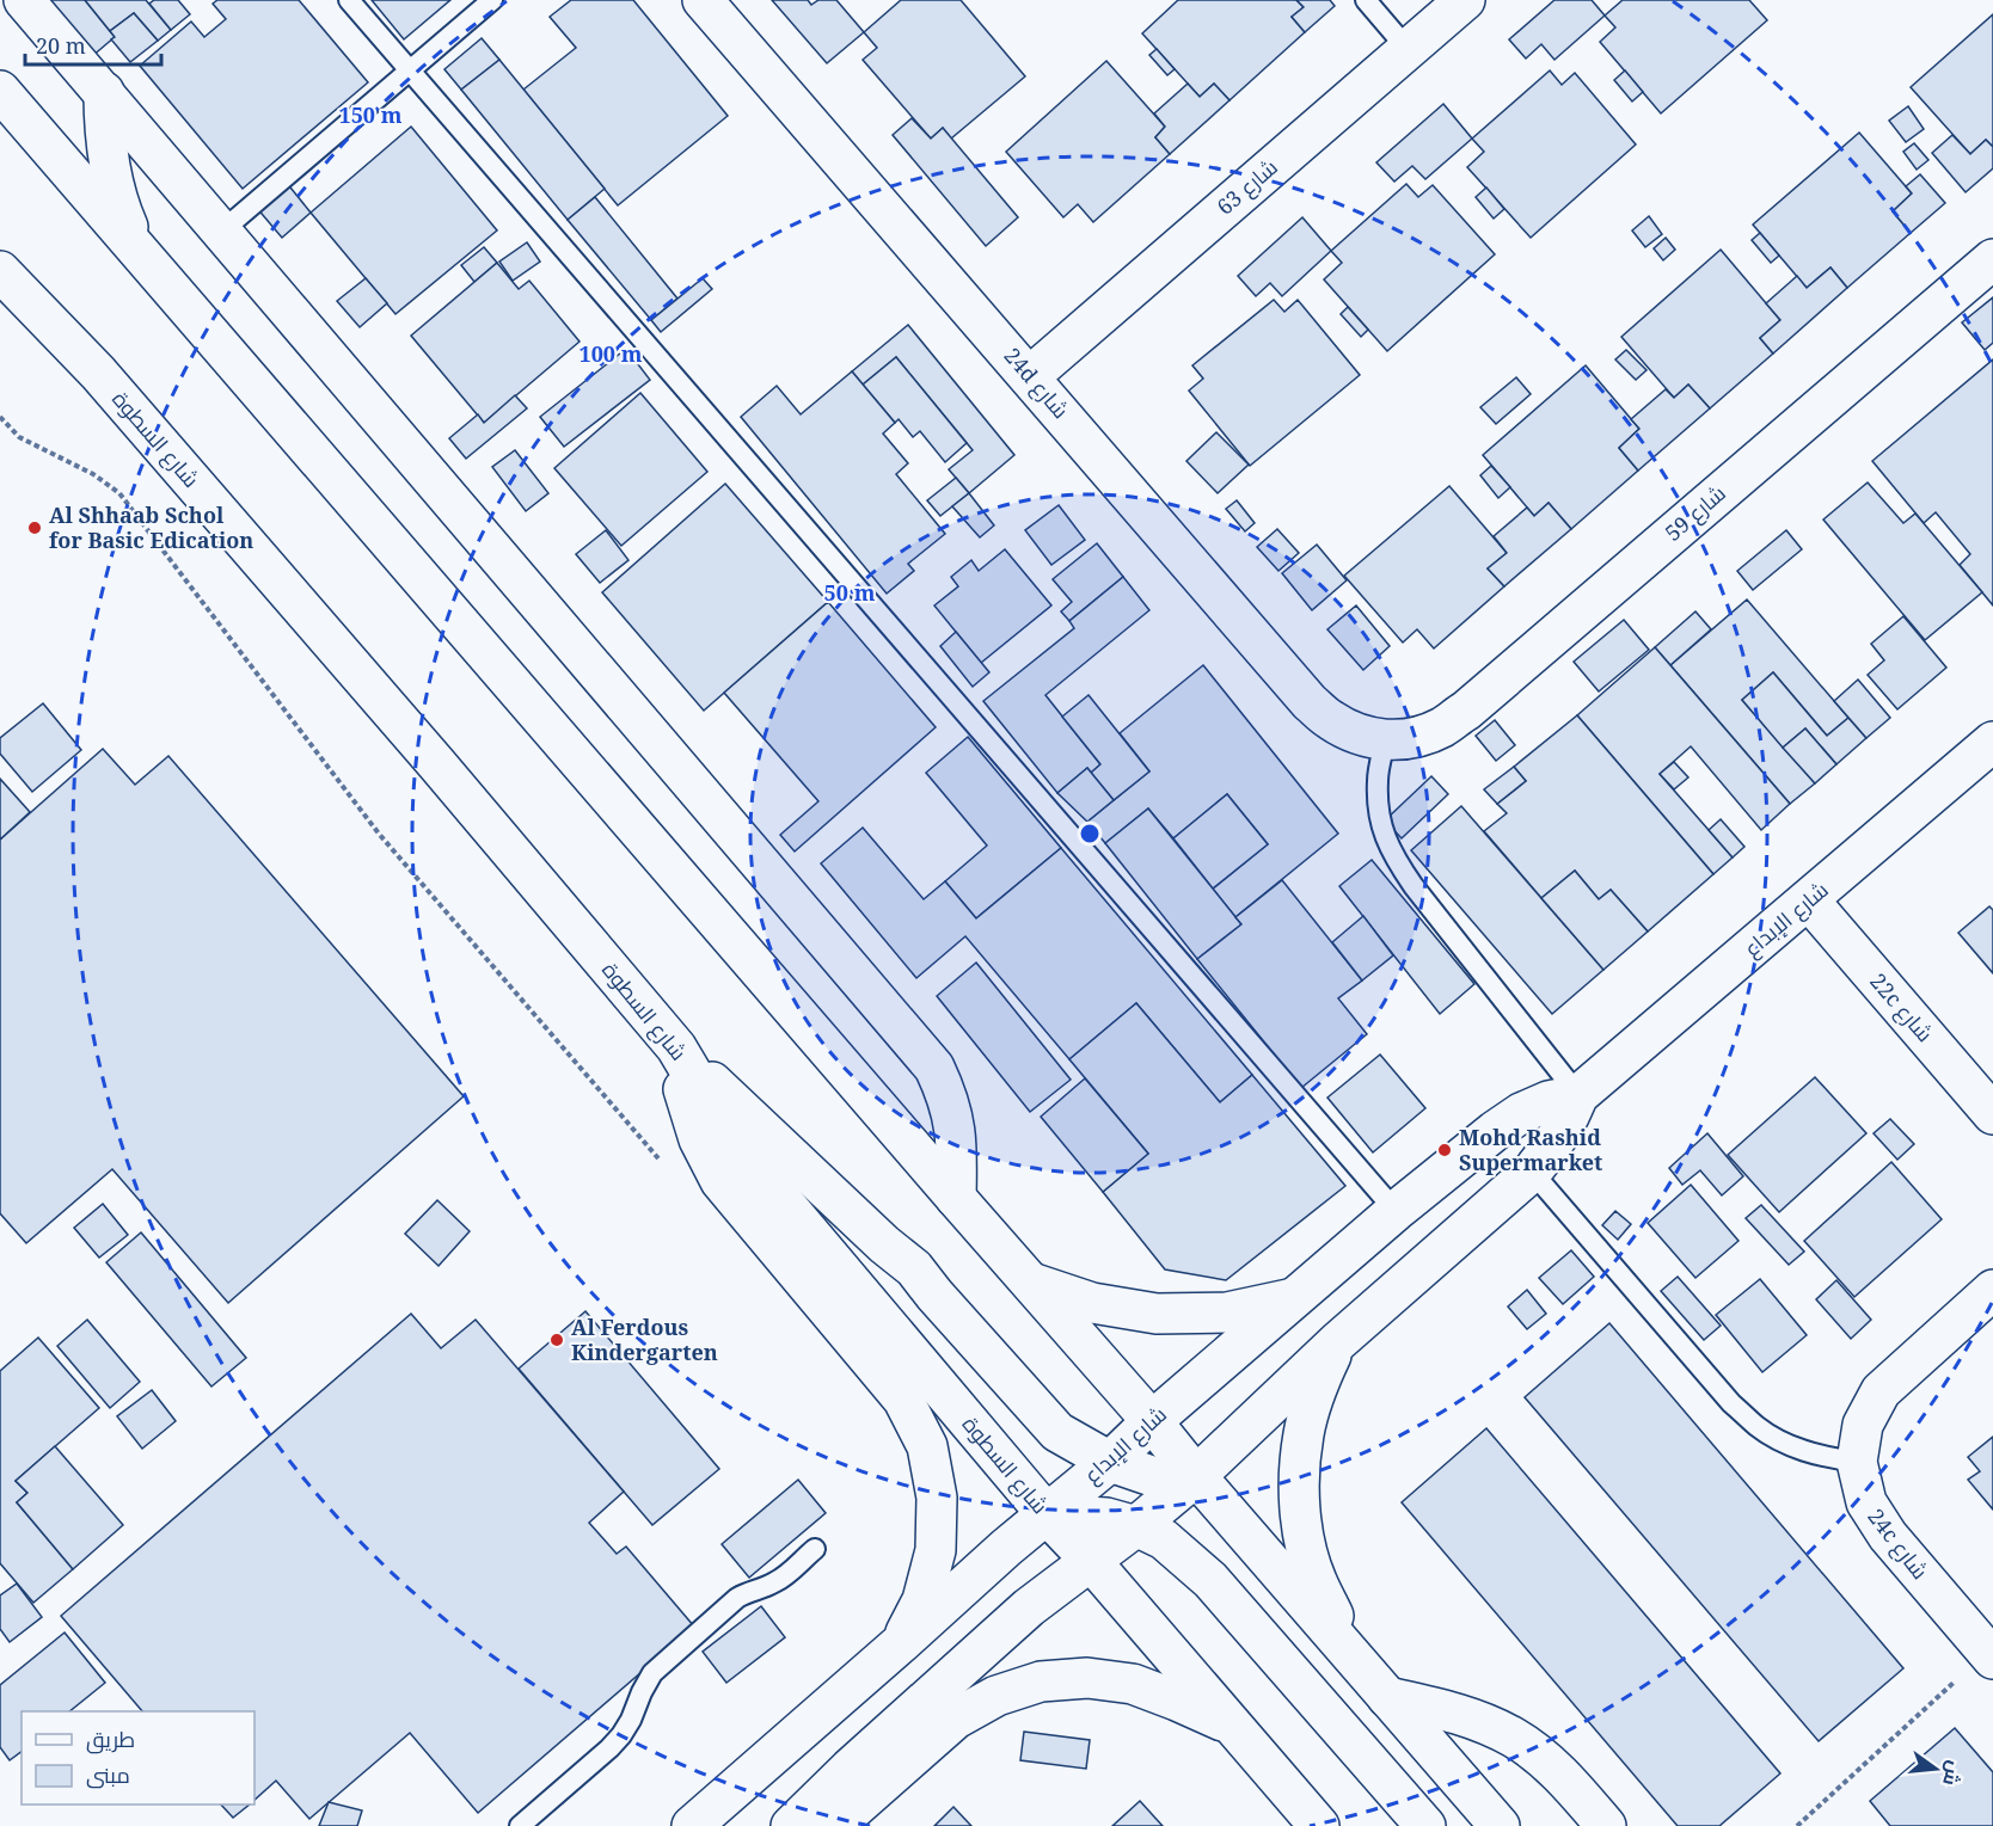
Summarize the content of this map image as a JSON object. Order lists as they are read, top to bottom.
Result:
{
  "streets": {
    "main road": [
      "شارع 63",
      "24d شارع",
      "شارع السطوة",
      "شارع 59",
      "شارع الإبداع",
      "22c شارع",
      "24c شارع"
    ]
  },
  "crossings": [
    ["شارع 63", "24d شارع"],
    ["24d شارع", "شارع 59"],
    ["شارع السطوة", "شارع الإبداع"],
    ["شارع الإبداع", "22c شارع"]
  ],
  "places": ["Al Shhaab Schol for Basic Edication", "Mohd Rashid Supermarket", "Al Ferdous Kindergarten"],
  "legend": ["طريق", "مبنى"],
  "scale_bar": "20 m",
  "north": "right",
  "rings": ["150 m", "100 m", "50 m"]
}
